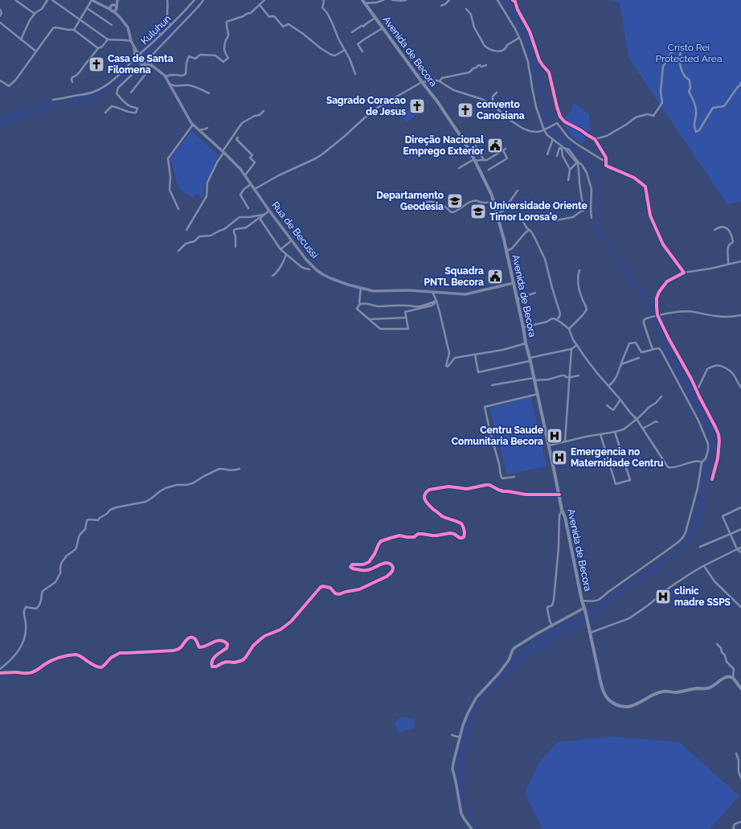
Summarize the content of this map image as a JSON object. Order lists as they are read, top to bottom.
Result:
{
  "streets": {
    "main road": ["Avenida de Becora"],
    "street": ["Kuluhun", "Rua de Becussi"]
  },
  "crossings": [
    ["Avenida de Becora", "Rua de Becussi"]
  ],
  "parks": ["Cristo Rei Protected Area"],
  "places": {
    "church": ["Casa de Santa Filomena", "Sagrado Coracao de Jesus", "convento Canosiana"],
    "public building": ["Direção Nacional Emprego Exterior", "Squadra PNTL Becora"],
    "school or university": ["Departamento Geodesia", "Universidade Oriente Timor Lorosa'e"],
    "hospital": ["Centru Saude Comunitaria Becora", "Emergencia no Maternidade Centru", "clinic madre SSPS"]
  }
}
